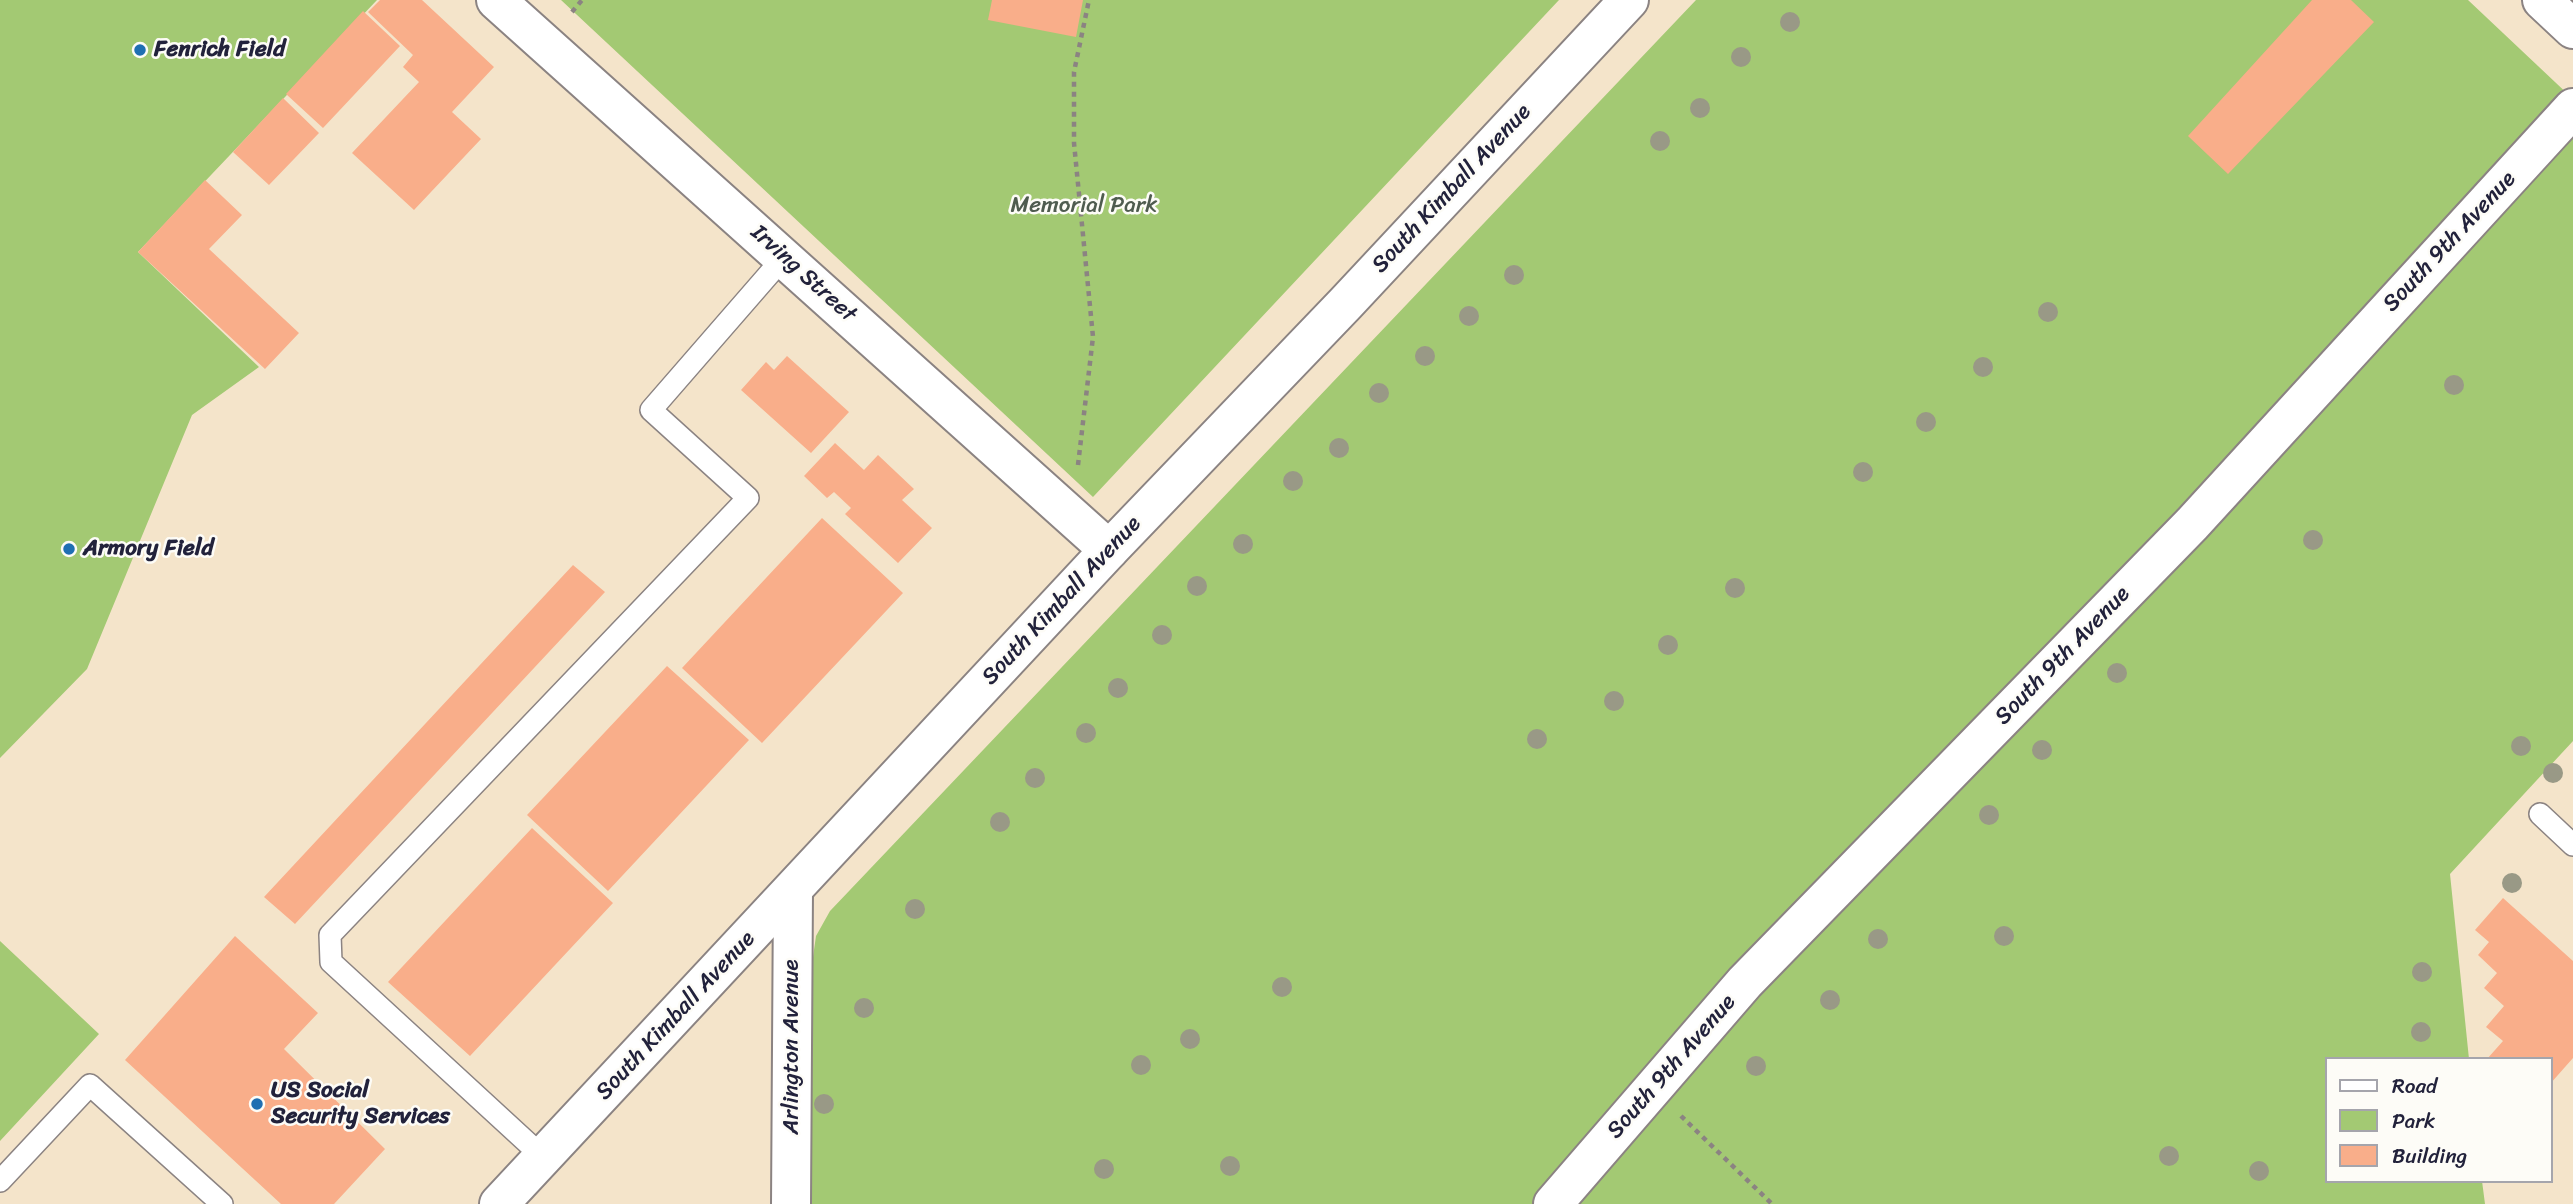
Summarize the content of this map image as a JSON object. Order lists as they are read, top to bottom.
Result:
{
  "streets": {
    "street": [
      "South Kimball Avenue",
      "South 9th Avenue",
      "Irving Street",
      "Arlington Avenue"
    ]
  },
  "crossings": [
    ["South Kimball Avenue", "Irving Street"],
    ["South Kimball Avenue", "Arlington Avenue"]
  ],
  "parks": ["Memorial Park"],
  "places": ["Fenrich Field", "Armory Field", "US Social Security Services"],
  "legend": ["Road", "Park", "Building"]
}
